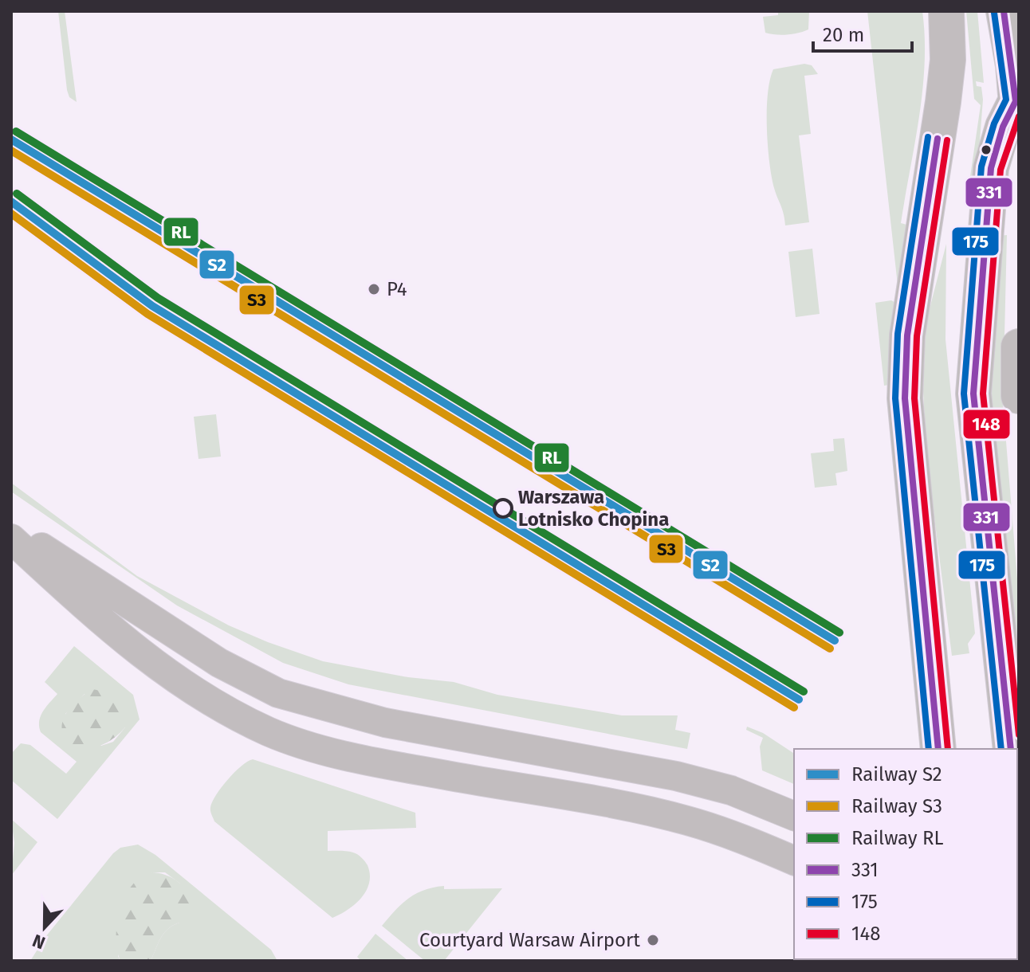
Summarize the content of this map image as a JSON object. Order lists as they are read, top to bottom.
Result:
{
  "places": ["P4", "Warszawa Lotnisko Chopina", "Courtyard Warsaw Airport"],
  "lines": [
    "transit line 331",
    "transit line 175",
    "transit line 148",
    "rail line RL",
    "rail line S2",
    "rail line S3"
  ],
  "legend": [
    "Railway S2",
    "Railway S3",
    "Railway RL",
    "331",
    "175",
    "148"
  ],
  "scale_bar": "20 m",
  "north": "bottom"
}
